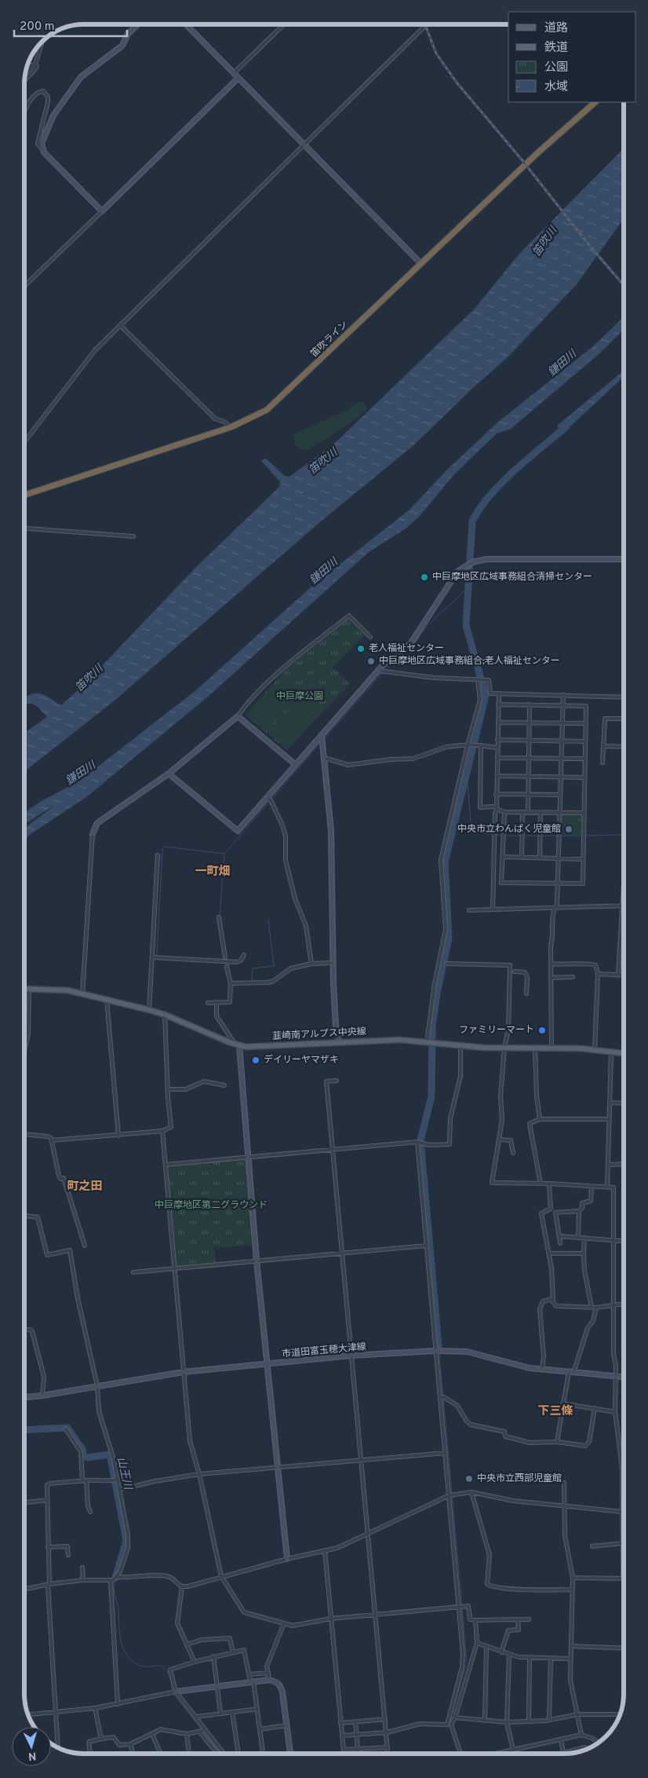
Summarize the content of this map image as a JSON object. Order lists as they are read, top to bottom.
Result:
{
  "streets": {
    "highway": ["笛吹ライン"],
    "main road": ["韮崎南アルプス中央線"],
    "street": ["市道田富玉穂大津線"]
  },
  "districts": ["一町畑", "町之田", "下三條"],
  "water": ["笛吹川", "鎌田川", "山王川"],
  "parks": ["中巨摩公園", "中巨摩地区第二グラウンド"],
  "places": [
    "中巨摩地区広域事務組合清掃センター",
    "老人福祉センター",
    "中巨摩地区広域事務組合;老人福祉センター",
    "中央市立わんぱく児童館",
    "ファミリーマート",
    "デイリーヤマザキ",
    "中央市立西部児童館"
  ],
  "legend": [
    "道路",
    "鉄道",
    "公園",
    "水域"
  ],
  "scale_bar": "200 m",
  "north": "bottom"
}
